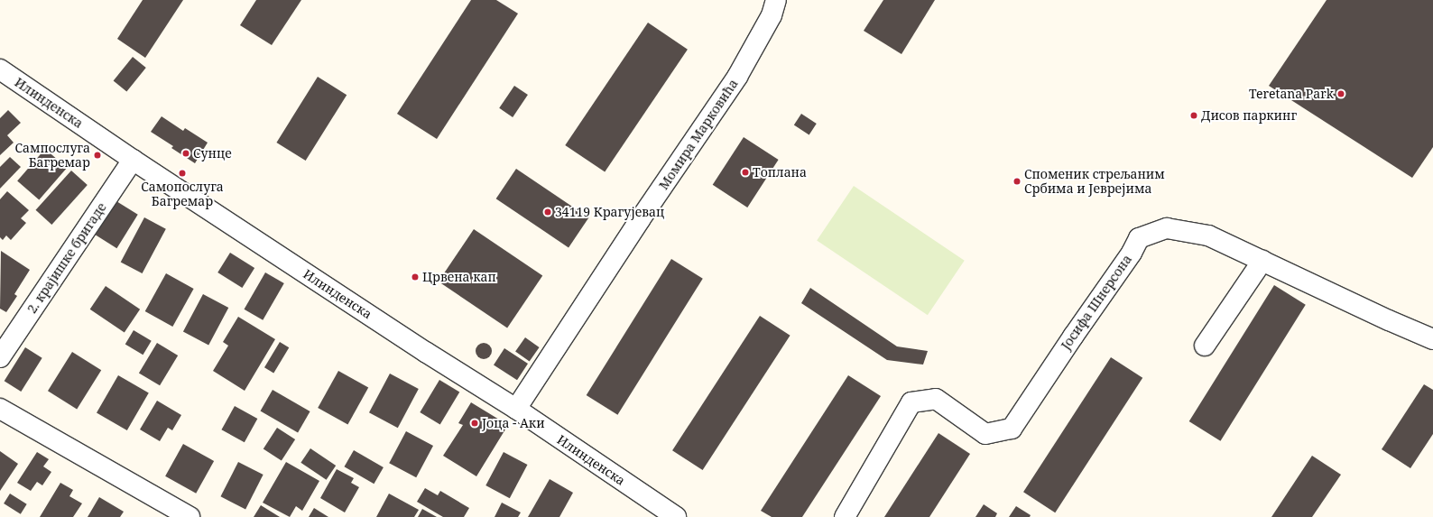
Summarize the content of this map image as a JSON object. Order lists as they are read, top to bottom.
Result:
{
  "streets": {
    "street": [
      "Илинденска",
      "Момира Марковића",
      "2. крајишке бригаде",
      "Јосифа Шнерсона"
    ]
  },
  "crossings": [
    ["Илинденска", "Момира Марковића"],
    ["Илинденска", "2. крајишке бригаде"]
  ],
  "places": [
    "Teretana Park",
    "Дисов паркинг",
    "Сунце",
    "Сампослуга Багремар",
    "Топлана",
    "Самопослуга Багремар",
    "Споменик стрељаним Србима и Јеврејима",
    "34119 Крагујевац",
    "Црвена кап",
    "Јоца - Аки"
  ]
}
